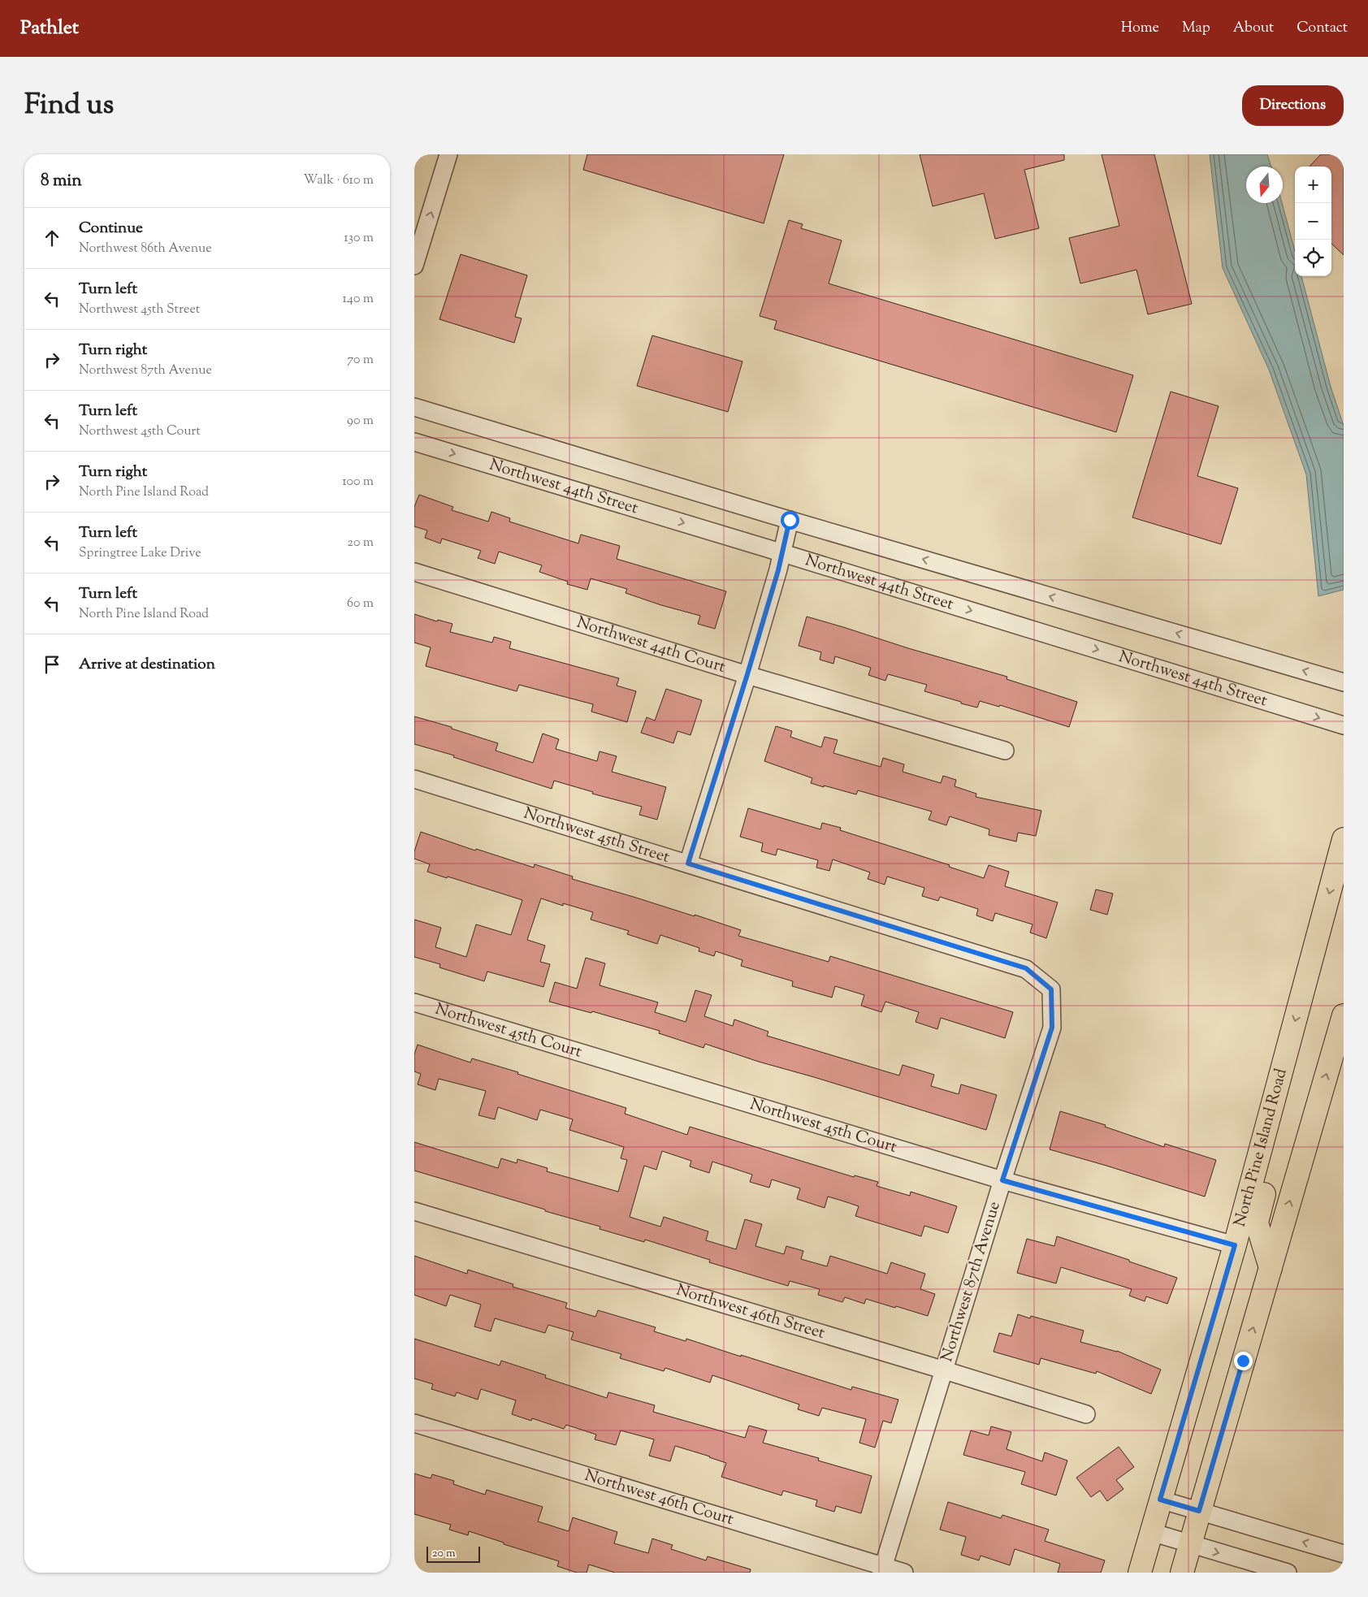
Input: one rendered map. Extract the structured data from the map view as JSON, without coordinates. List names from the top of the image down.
{
  "streets": {
    "main road": ["North Pine Island Road"],
    "street": [
      "Northwest 44th Street",
      "Northwest 44th Court",
      "Northwest 45th Street",
      "Northwest 45th Court",
      "Northwest 87th Avenue",
      "Northwest 46th Street",
      "Northwest 46th Court"
    ]
  },
  "crossings": [
    ["Northwest 45th Street", "Northwest 87th Avenue"],
    ["Northwest 45th Court", "North Pine Island Road"],
    ["Northwest 45th Court", "Northwest 87th Avenue"],
    ["Northwest 87th Avenue", "Northwest 46th Street"],
    ["Northwest 87th Avenue", "Northwest 46th Court"]
  ],
  "scale_bar": "20 m",
  "north": "bottom",
  "page": {
    "header": "Pathlet",
    "nav": [
      "Home",
      "Map",
      "About",
      "Contact"
    ],
    "title": "Find us",
    "buttons": "Directions",
    "heading": ["8 min", "Walk · 610 m"],
    "map_buttons": ["+", "−"],
    "list": [
      ["Continue", "Northwest 86th Avenue", "130 m"],
      ["Turn left", "Northwest 45th Street", "140 m"],
      ["Turn right", "Northwest 87th Avenue", "70 m"],
      ["Turn left", "Northwest 45th Court", "90 m"],
      ["Turn right", "North Pine Island Road", "100 m"],
      ["Turn left", "Springtree Lake Drive", "20 m"],
      ["Turn left", "North Pine Island Road", "60 m"],
      "Arrive at destination"
    ],
    "scale": "20 m"
  }
}
